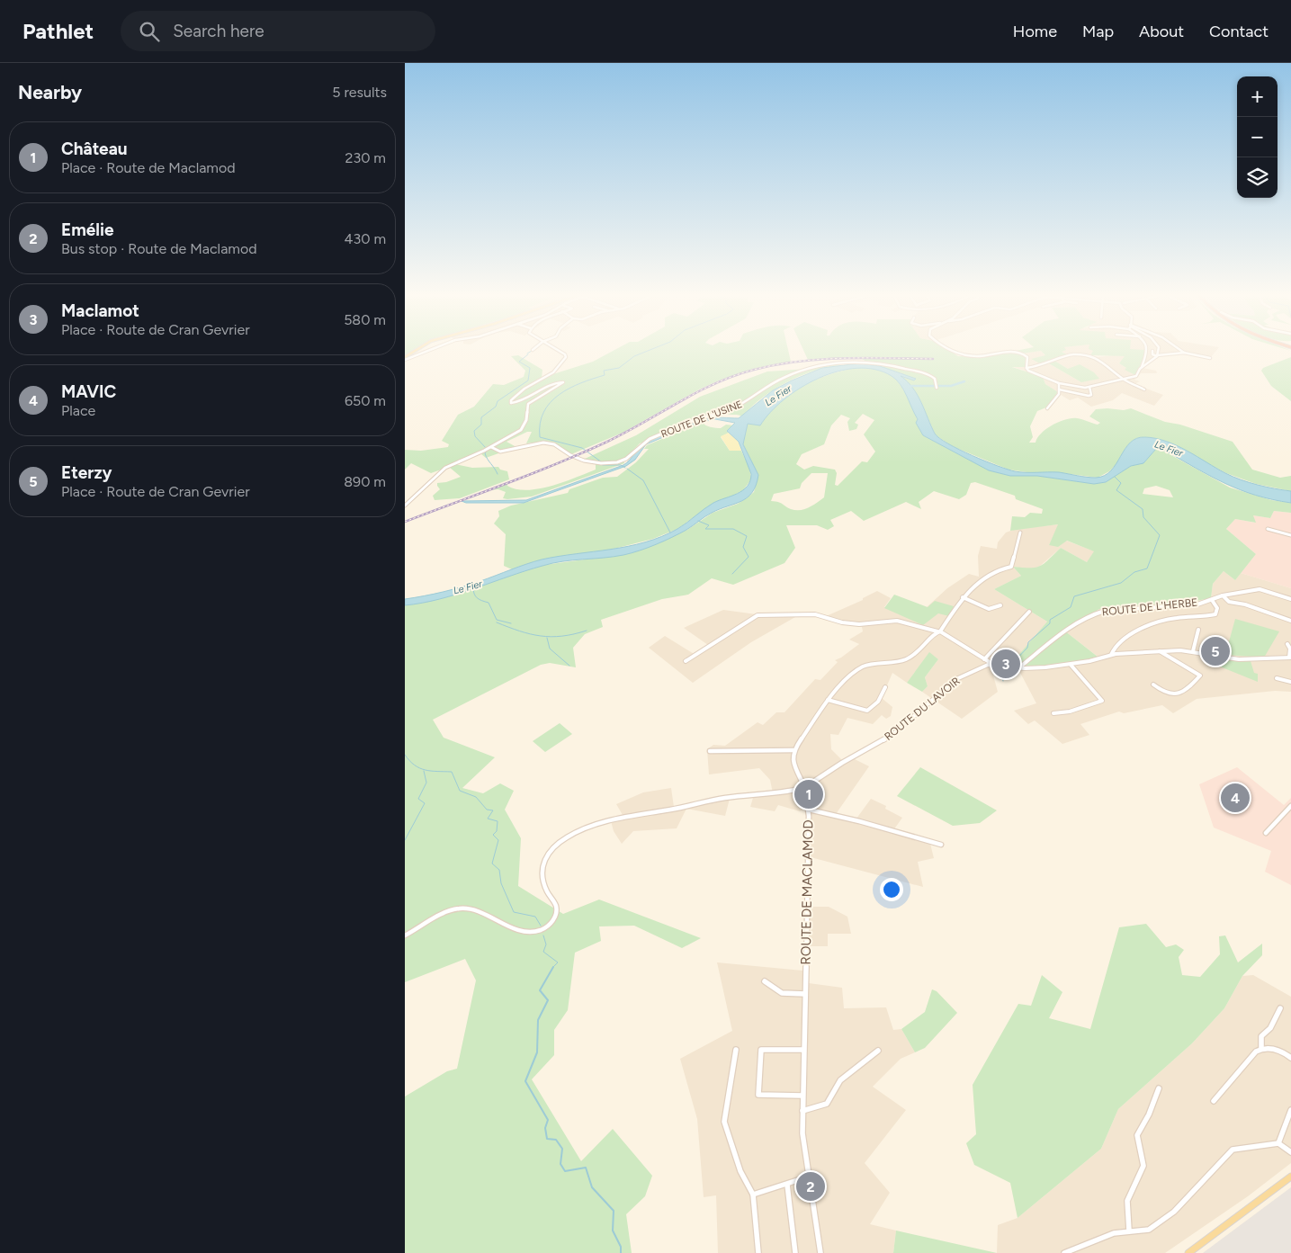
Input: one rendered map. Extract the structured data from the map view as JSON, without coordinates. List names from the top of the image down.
{
  "streets": {
    "street": [
      "ROUTE DE L'USINE",
      "ROUTE DE L'HERBE",
      "ROUTE DU LAVOIR",
      "ROUTE DE MACLAMOD"
    ]
  },
  "crossings": [
    ["ROUTE DU LAVOIR", "ROUTE DE MACLAMOD"]
  ],
  "water": ["Le Fier"],
  "page": {
    "header": "Pathlet",
    "search": "Search here",
    "nav": [
      "Home",
      "Map",
      "About",
      "Contact"
    ],
    "heading": ["Nearby", "5 results"],
    "map_buttons": ["+", "−"],
    "list": [
      {
        "mark": "1",
        "name": "Château",
        "note": "Place · Route de Maclamod",
        "value": "230 m"
      },
      {
        "mark": "2",
        "name": "Emélie",
        "note": "Bus stop · Route de Maclamod",
        "value": "430 m"
      },
      {
        "mark": "3",
        "name": "Maclamot",
        "note": "Place · Route de Cran Gevrier",
        "value": "580 m"
      },
      {
        "mark": "4",
        "name": "MAVIC",
        "note": "Place",
        "value": "650 m"
      },
      {
        "mark": "5",
        "name": "Eterzy",
        "note": "Place · Route de Cran Gevrier",
        "value": "890 m"
      }
    ],
    "pins": [
      "5",
      "3",
      "1",
      "4",
      "2"
    ]
  }
}
